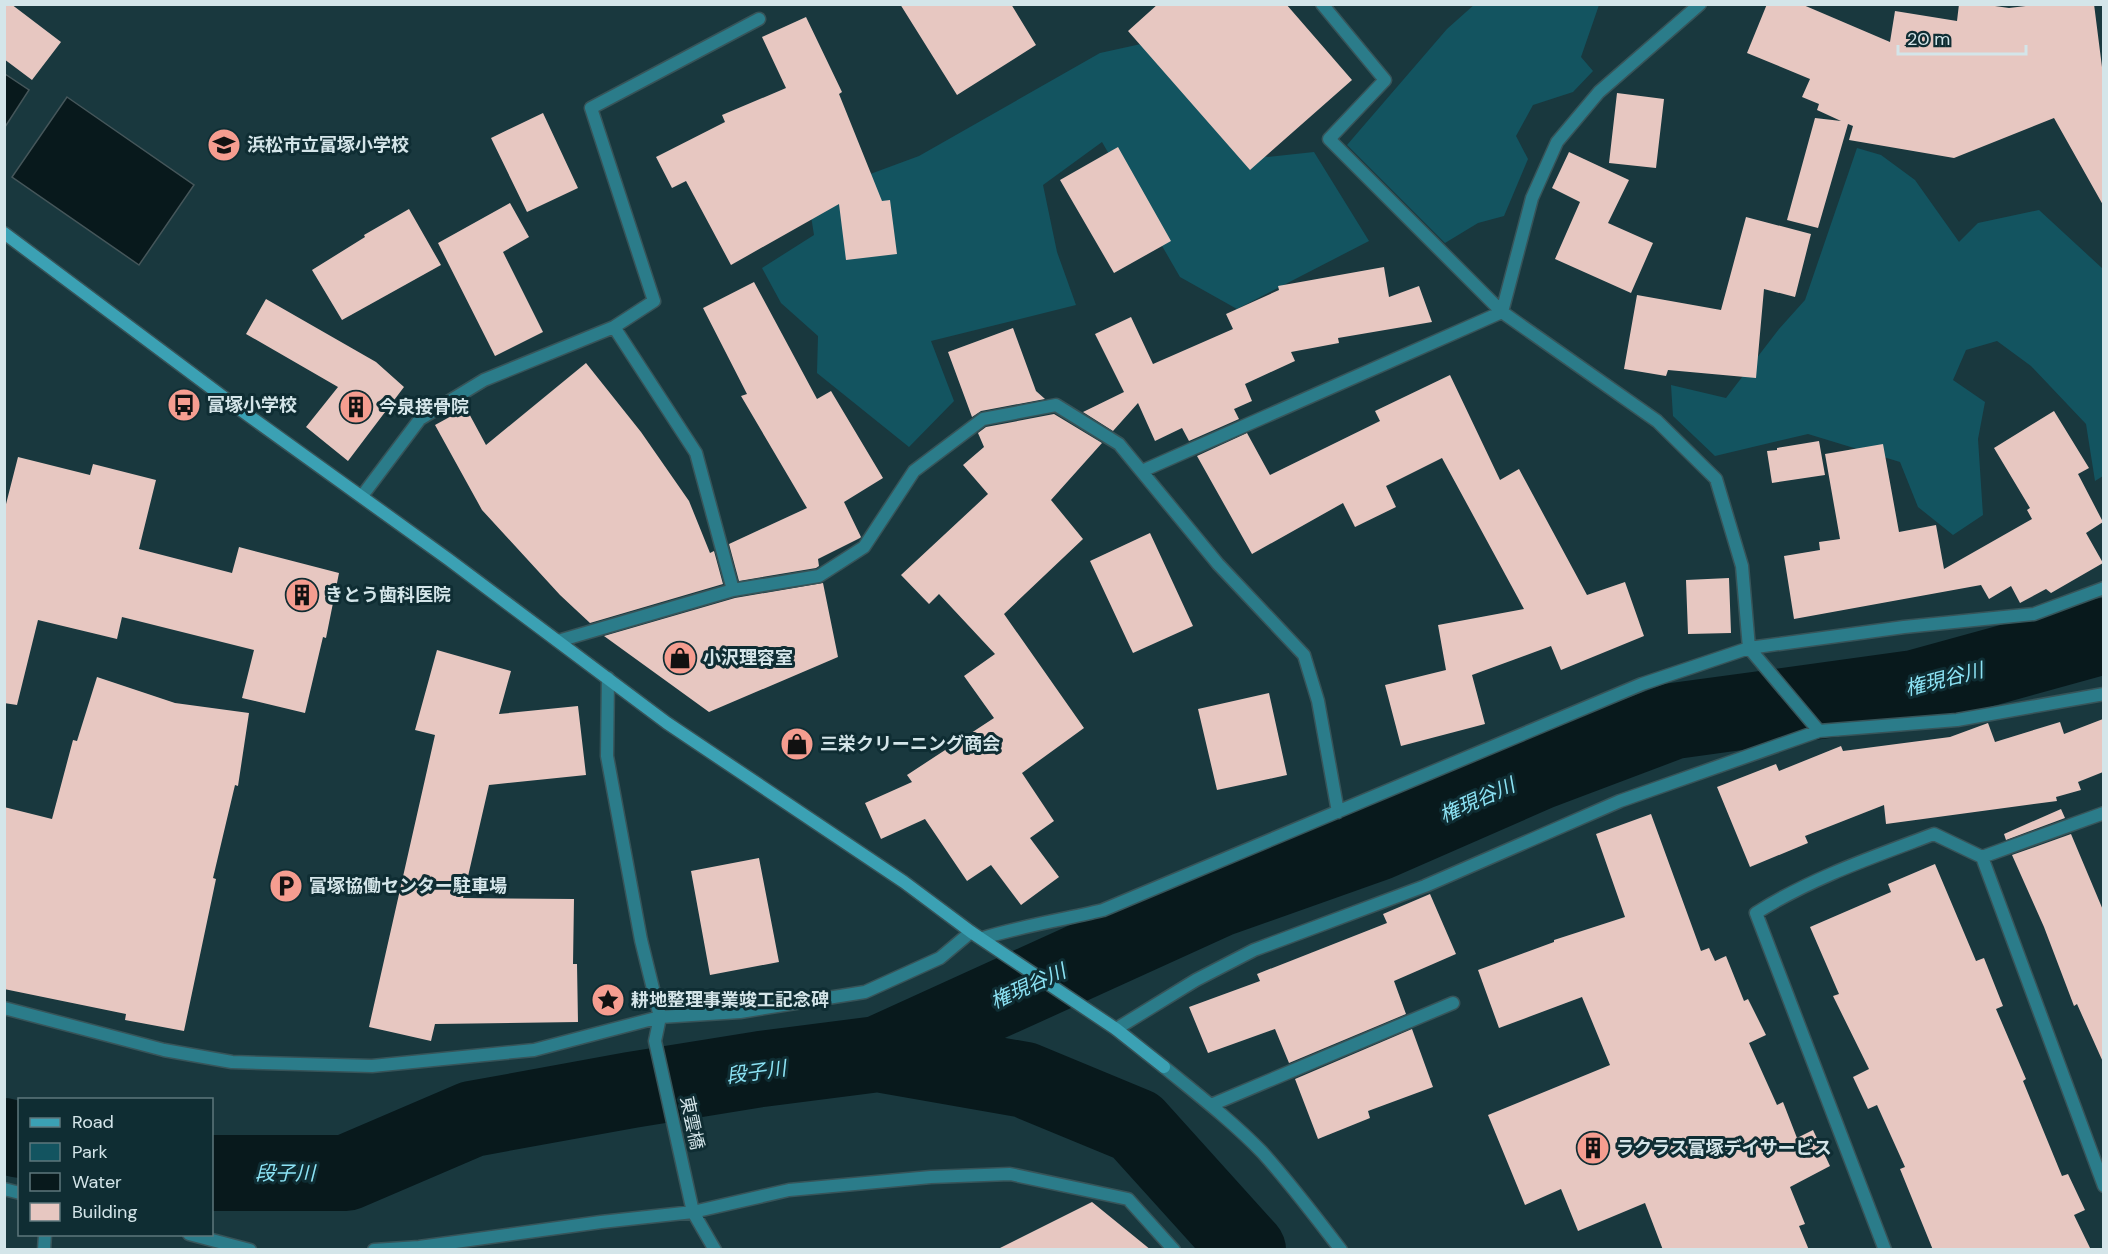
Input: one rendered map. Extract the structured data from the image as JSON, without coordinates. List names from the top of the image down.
{
  "streets": {
    "street": ["東雲橋"]
  },
  "water": ["権現谷川", "段子川"],
  "places": {
    "school or university": ["浜松市立富塚小学校"],
    "bus stop": ["富塚小学校"],
    "building": ["今泉接骨院", "きとう歯科医院", "ラクラス富塚デイサービス"],
    "shop": ["小沢理容室", "三栄クリーニング商会"],
    "parking": ["富塚協働センター駐車場"],
    "place": ["耕地整理事業竣工記念碑"]
  },
  "legend": [
    "Road",
    "Park",
    "Water",
    "Building"
  ],
  "scale_bar": "20 m"
}
